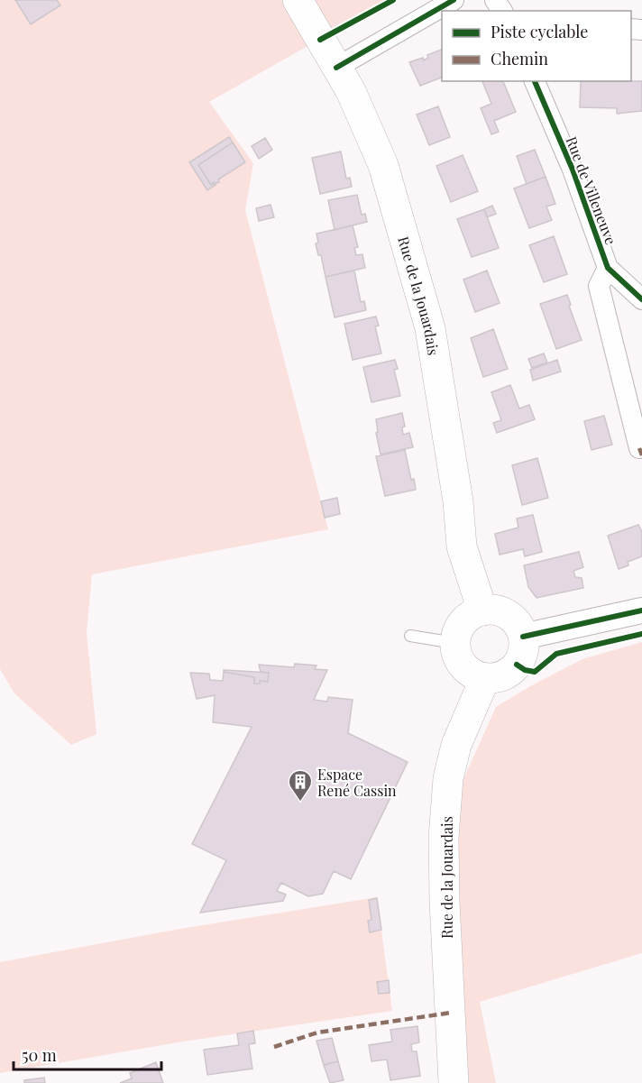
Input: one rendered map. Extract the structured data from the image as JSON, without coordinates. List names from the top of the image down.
{
  "streets": {
    "main road": ["Rue de la Jouardais"],
    "street": ["Rue de Villeneuve"]
  },
  "places": {
    "building": ["Espace René Cassin"]
  },
  "legend": ["Piste cyclable", "Chemin"],
  "scale_bar": "50 m"
}
